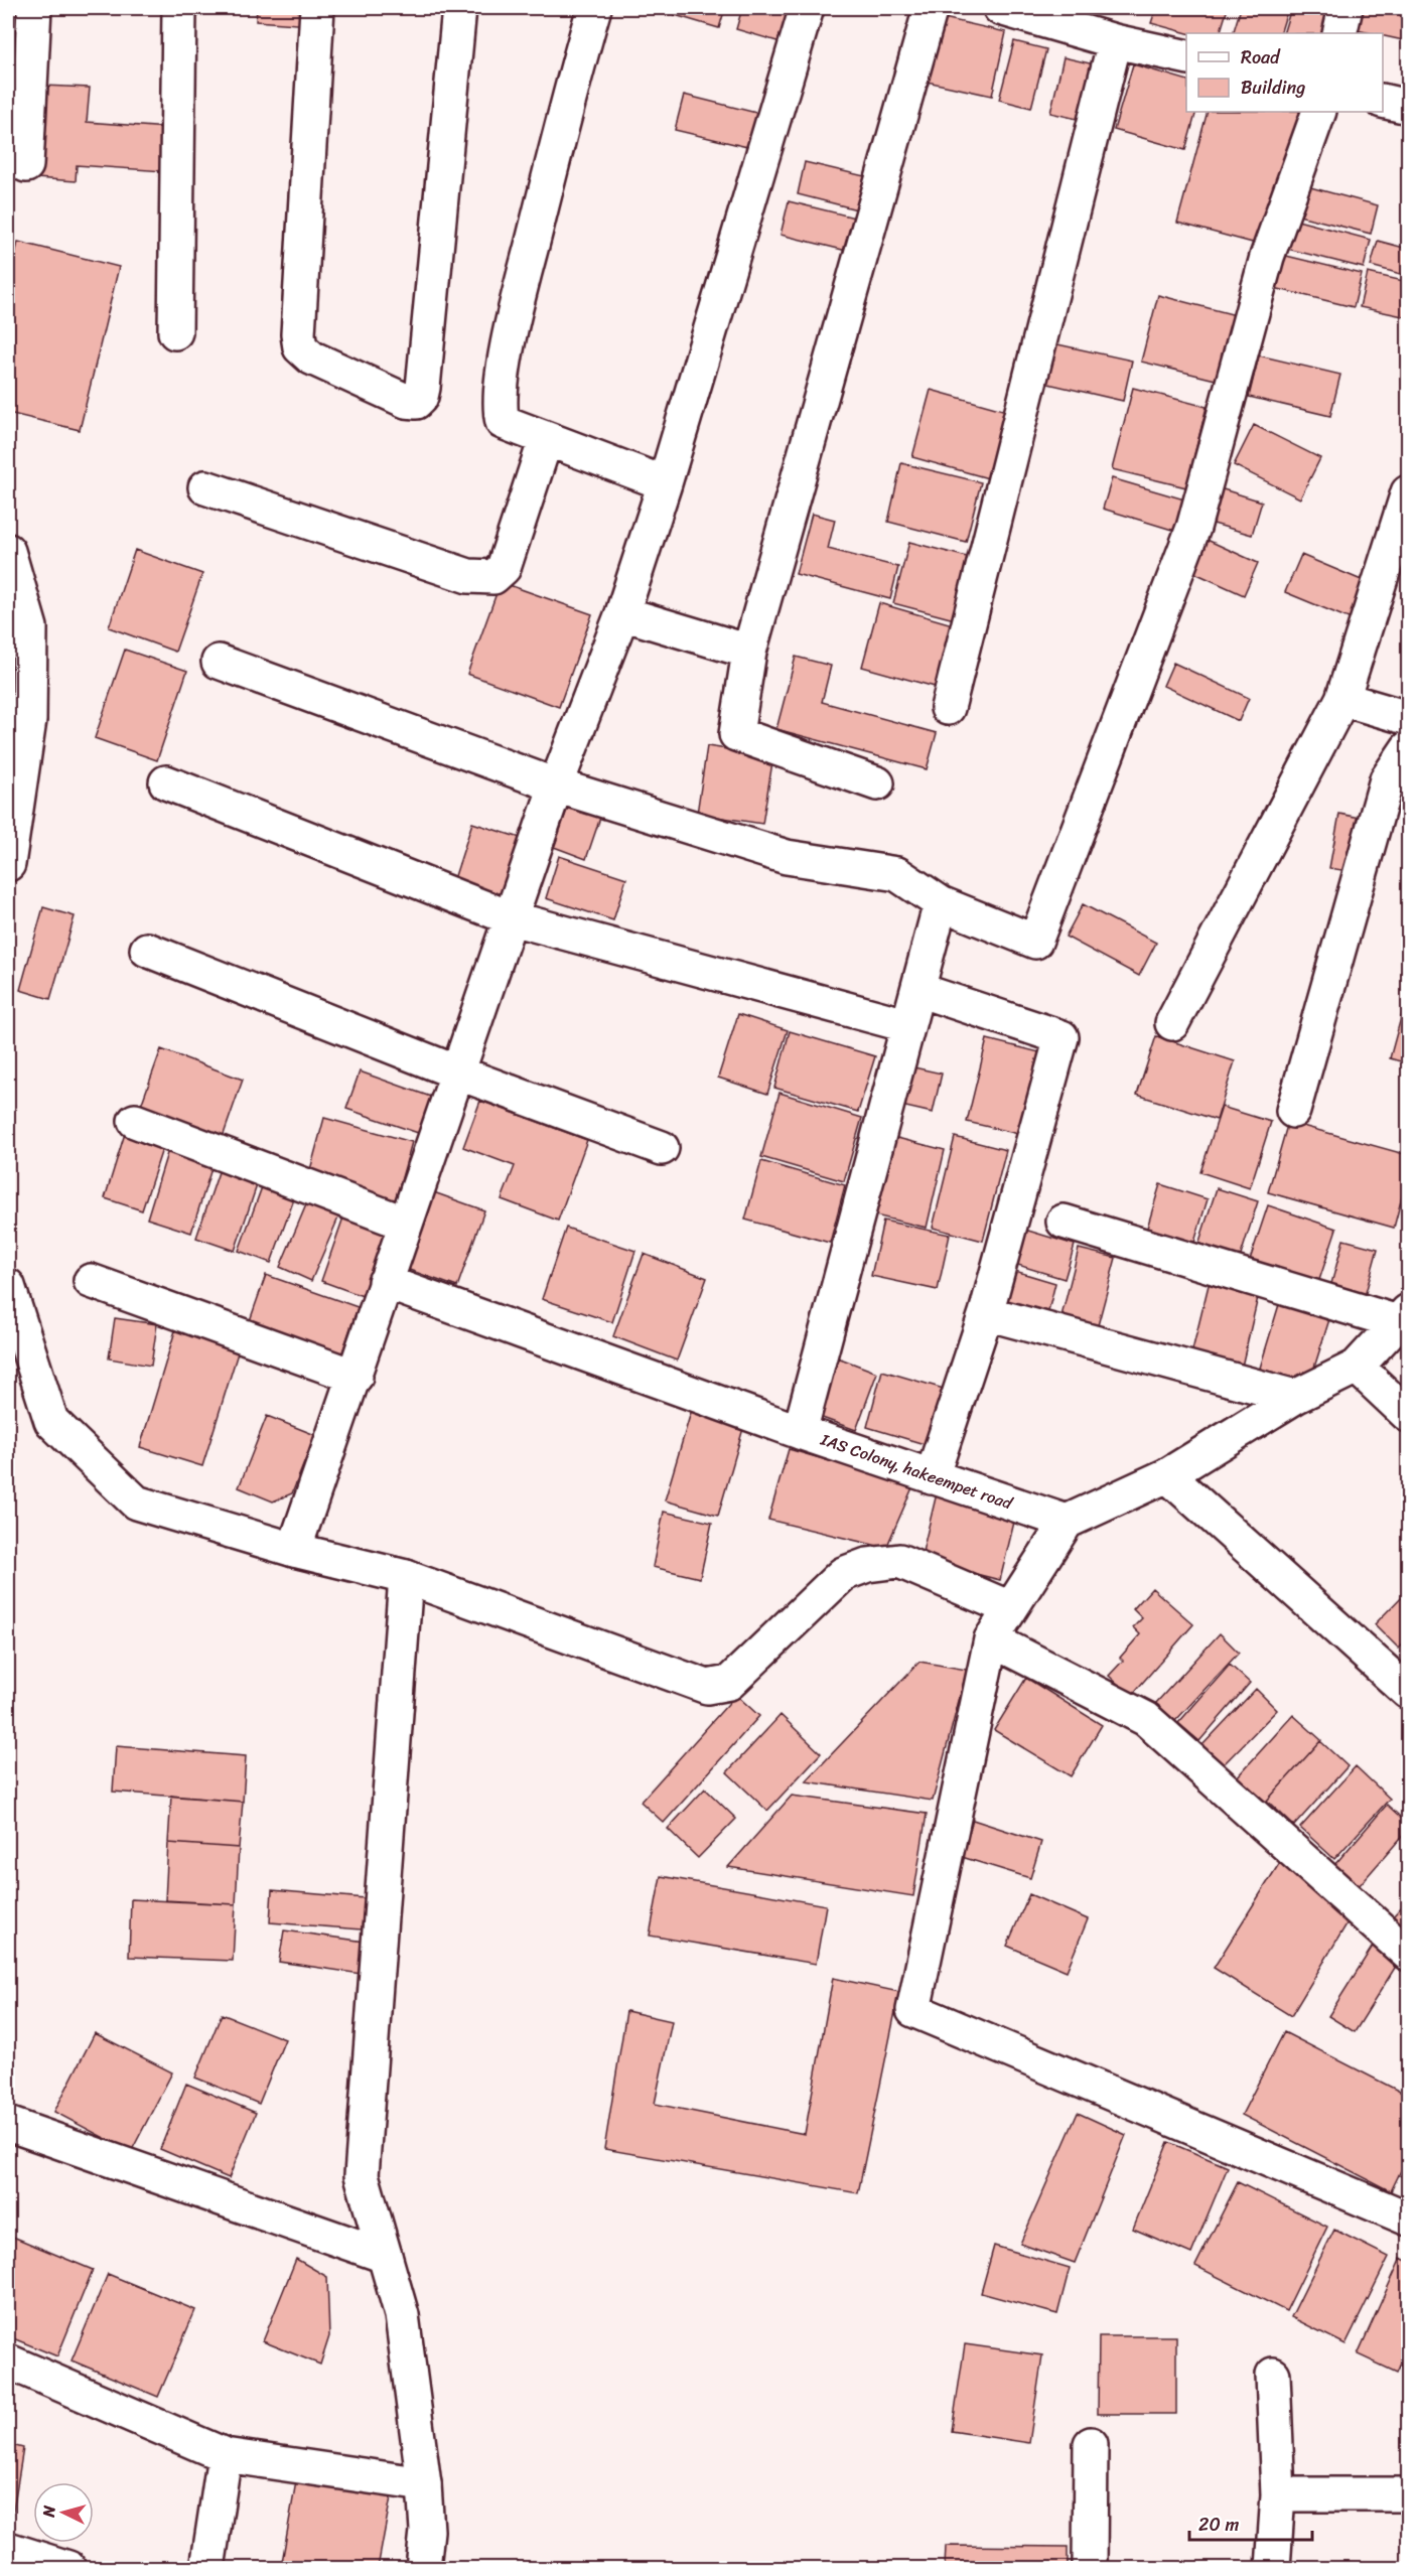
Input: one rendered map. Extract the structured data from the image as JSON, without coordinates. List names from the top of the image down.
{
  "streets": {
    "street": ["IAS Colony, hakeempet road"]
  },
  "legend": ["Road", "Building"],
  "scale_bar": "20 m",
  "north": "left"
}
